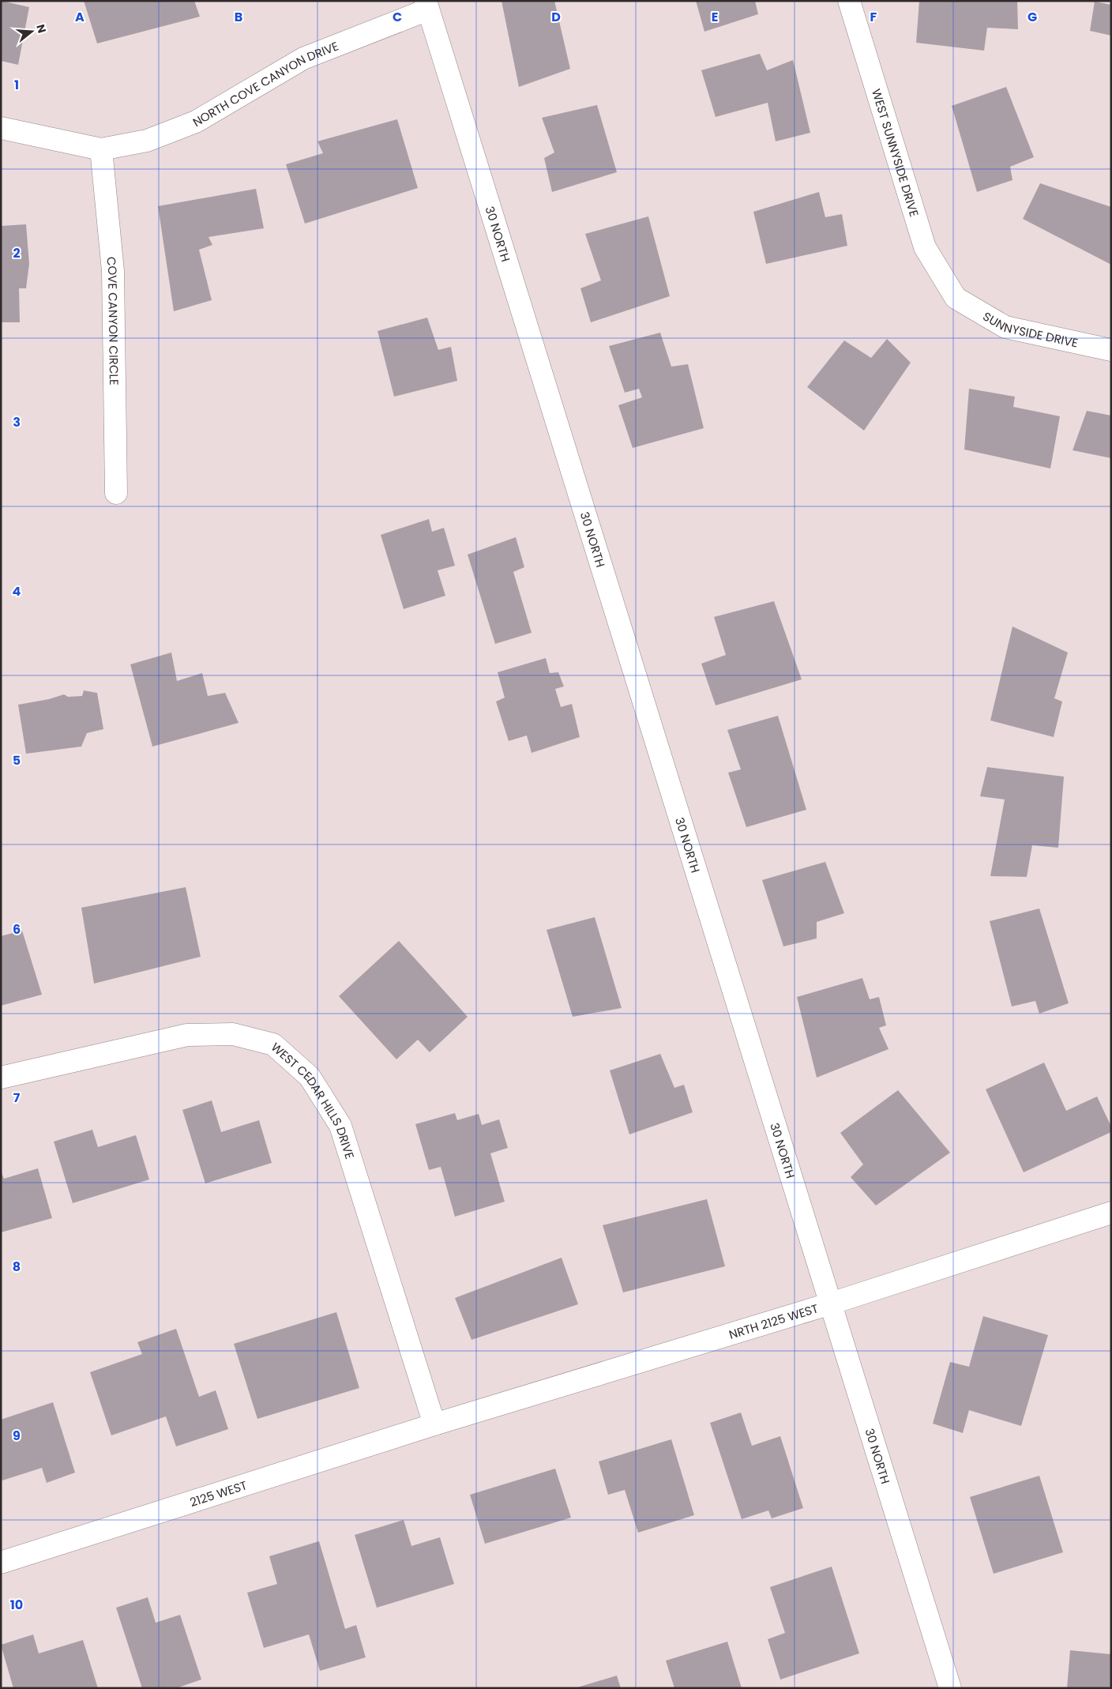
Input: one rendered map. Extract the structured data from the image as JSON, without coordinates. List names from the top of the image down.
{
  "streets": {
    "street": [
      "NORTH COVE CANYON DRIVE",
      "WEST SUNNYSIDE DRIVE",
      "30 NORTH",
      "COVE CANYON CIRCLE",
      "SUNNYSIDE DRIVE",
      "WEST CEDAR HILLS DRIVE",
      "NRTH 2125 WEST",
      "2125 WEST"
    ]
  },
  "crossings": [
    ["NORTH COVE CANYON DRIVE", "30 NORTH"],
    ["NORTH COVE CANYON DRIVE", "COVE CANYON CIRCLE"],
    ["WEST SUNNYSIDE DRIVE", "SUNNYSIDE DRIVE"],
    ["30 NORTH", "NRTH 2125 WEST"],
    ["WEST CEDAR HILLS DRIVE", "NRTH 2125 WEST"],
    ["WEST CEDAR HILLS DRIVE", "2125 WEST"],
    ["NRTH 2125 WEST", "2125 WEST"]
  ],
  "north": "right",
  "grid": {
    "columns": [
      "A",
      "B",
      "C",
      "D",
      "E",
      "F",
      "G"
    ],
    "rows": [
      "1",
      "2",
      "3",
      "4",
      "5",
      "6",
      "7",
      "8",
      "9",
      "10"
    ]
  }
}
